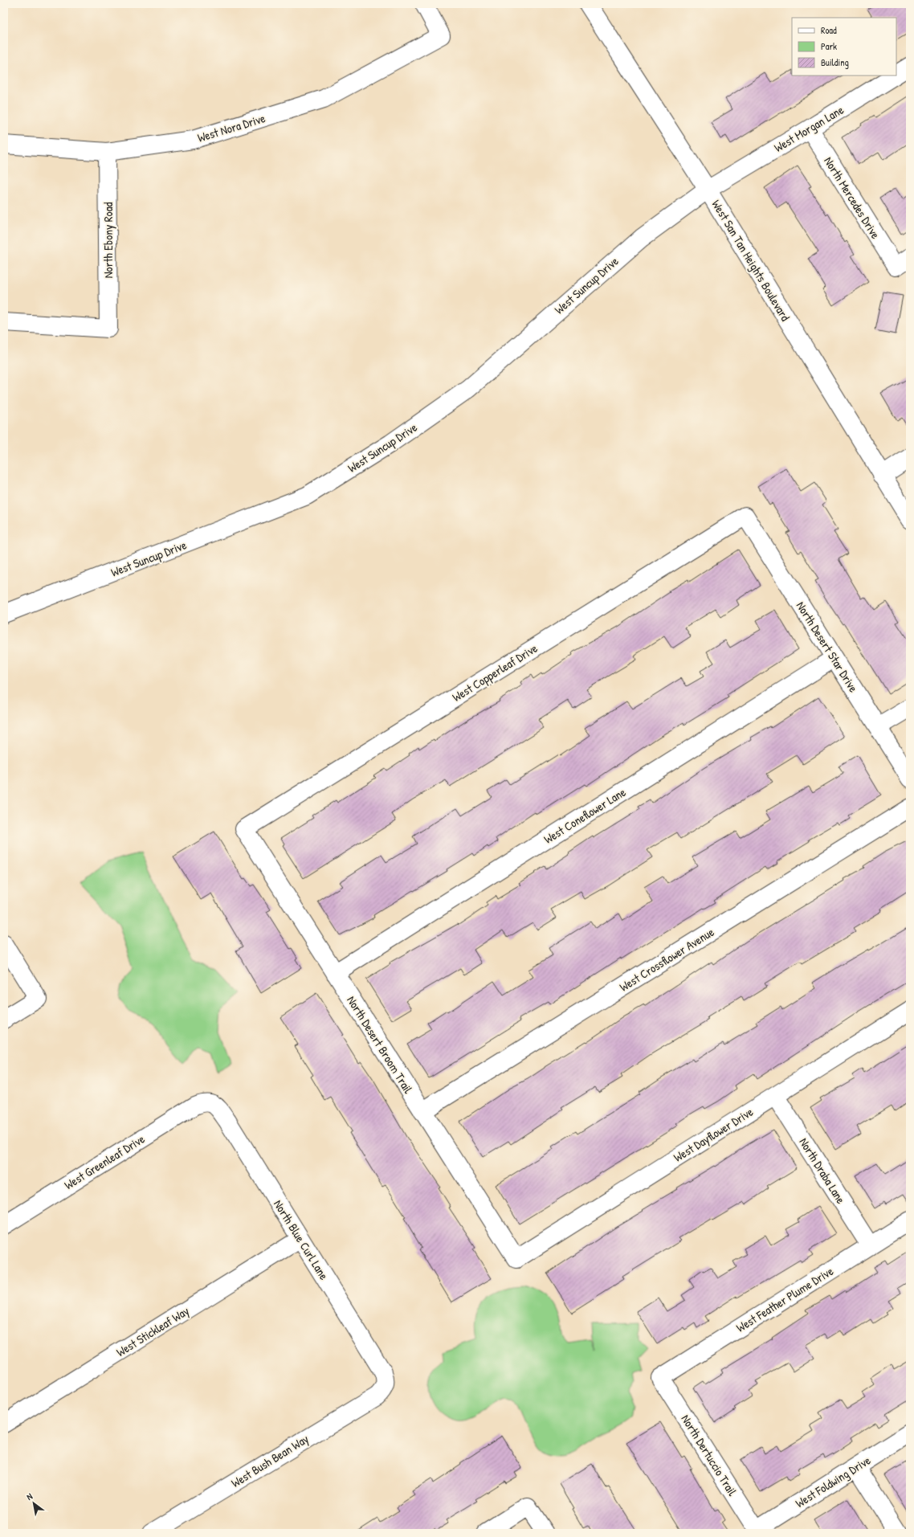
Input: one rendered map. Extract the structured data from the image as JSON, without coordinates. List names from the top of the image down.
{
  "streets": {
    "street": [
      "West Nora Drive",
      "West Morgan Lane",
      "North Mercedes Drive",
      "North Ebony Road",
      "West San Tan Heights Boulevard",
      "West Suncup Drive",
      "North Desert Star Drive",
      "West Copperleaf Drive",
      "West Coneflower Lane",
      "West Crossflower Avenue",
      "North Desert Broom Trail",
      "West Dayflower Drive",
      "West Greenleaf Drive",
      "North Draba Lane",
      "North Blue Curl Lane",
      "West Feather Plume Drive",
      "West Stickleaf Way",
      "North Dertuccio Trail",
      "West Bush Bean Way",
      "West Foldwing Drive"
    ]
  },
  "crossings": [
    ["West Nora Drive", "North Ebony Road"],
    ["West Morgan Lane", "North Mercedes Drive"],
    ["West Morgan Lane", "West San Tan Heights Boulevard"],
    ["West Morgan Lane", "West Suncup Drive"],
    ["West San Tan Heights Boulevard", "West Suncup Drive"],
    ["North Desert Star Drive", "West Copperleaf Drive"],
    ["North Desert Star Drive", "West Coneflower Lane"],
    ["West Copperleaf Drive", "North Desert Broom Trail"],
    ["West Coneflower Lane", "North Desert Broom Trail"],
    ["West Crossflower Avenue", "North Desert Broom Trail"],
    ["North Desert Broom Trail", "West Dayflower Drive"],
    ["West Dayflower Drive", "North Draba Lane"],
    ["West Greenleaf Drive", "North Blue Curl Lane"],
    ["North Draba Lane", "West Feather Plume Drive"],
    ["North Blue Curl Lane", "West Stickleaf Way"],
    ["North Blue Curl Lane", "West Bush Bean Way"],
    ["West Feather Plume Drive", "North Dertuccio Trail"],
    ["North Dertuccio Trail", "West Foldwing Drive"]
  ],
  "legend": ["Road", "Park", "Building"],
  "north": "top left"
}
